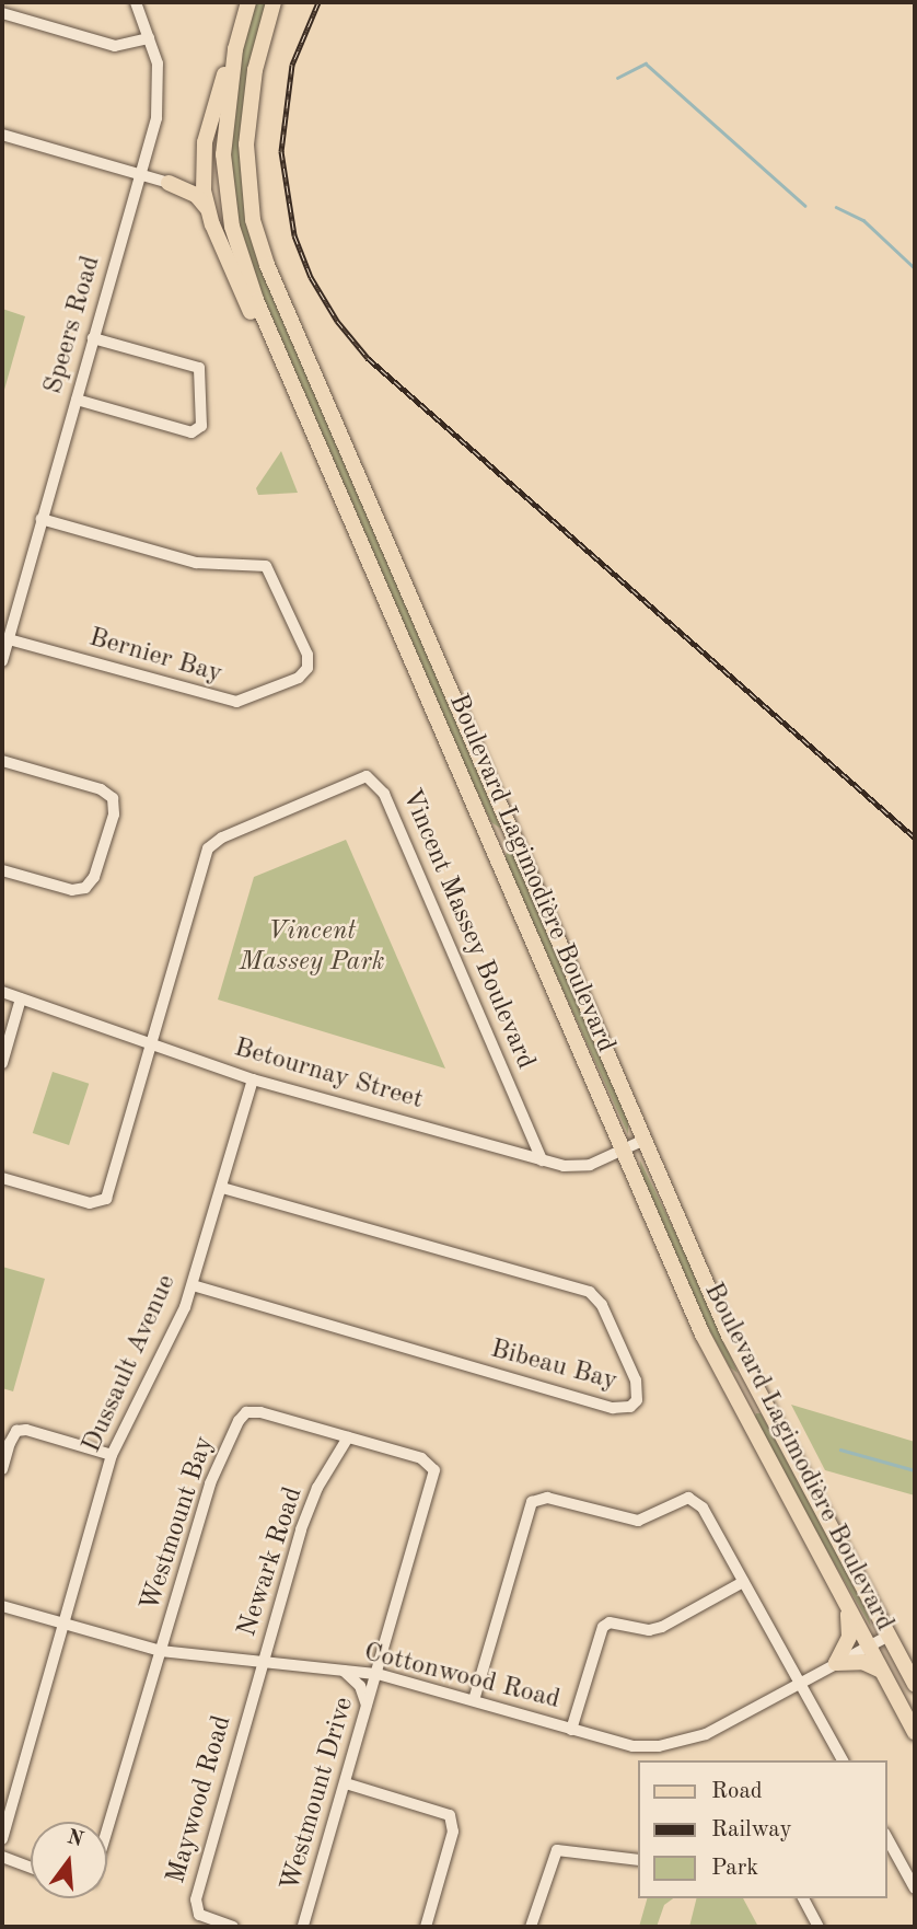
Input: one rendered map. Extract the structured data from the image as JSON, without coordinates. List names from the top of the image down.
{
  "streets": {
    "main road": ["Boulevard Lagimodière Boulevard"],
    "street": [
      "Speers Road",
      "Bernier Bay",
      "Vincent Massey Boulevard",
      "Betournay Street",
      "Dussault Avenue",
      "Bibeau Bay",
      "Westmount Bay",
      "Newark Road",
      "Cottonwood Road",
      "Westmount Drive",
      "Maywood Road"
    ]
  },
  "crossings": [
    ["Speers Road", "Bernier Bay"],
    ["Boulevard Lagimodière Boulevard", "Betournay Street"],
    ["Boulevard Lagimodière Boulevard", "Cottonwood Road"],
    ["Vincent Massey Boulevard", "Betournay Street"],
    ["Betournay Street", "Dussault Avenue"],
    ["Dussault Avenue", "Bibeau Bay"],
    ["Dussault Avenue", "Cottonwood Road"],
    ["Westmount Bay", "Newark Road"],
    ["Westmount Bay", "Cottonwood Road"],
    ["Westmount Bay", "Westmount Drive"],
    ["Newark Road", "Cottonwood Road"],
    ["Newark Road", "Maywood Road"],
    ["Cottonwood Road", "Westmount Drive"],
    ["Cottonwood Road", "Maywood Road"]
  ],
  "parks": ["Vincent Massey Park"],
  "legend": ["Road", "Railway", "Park"],
  "north": "top"
}
